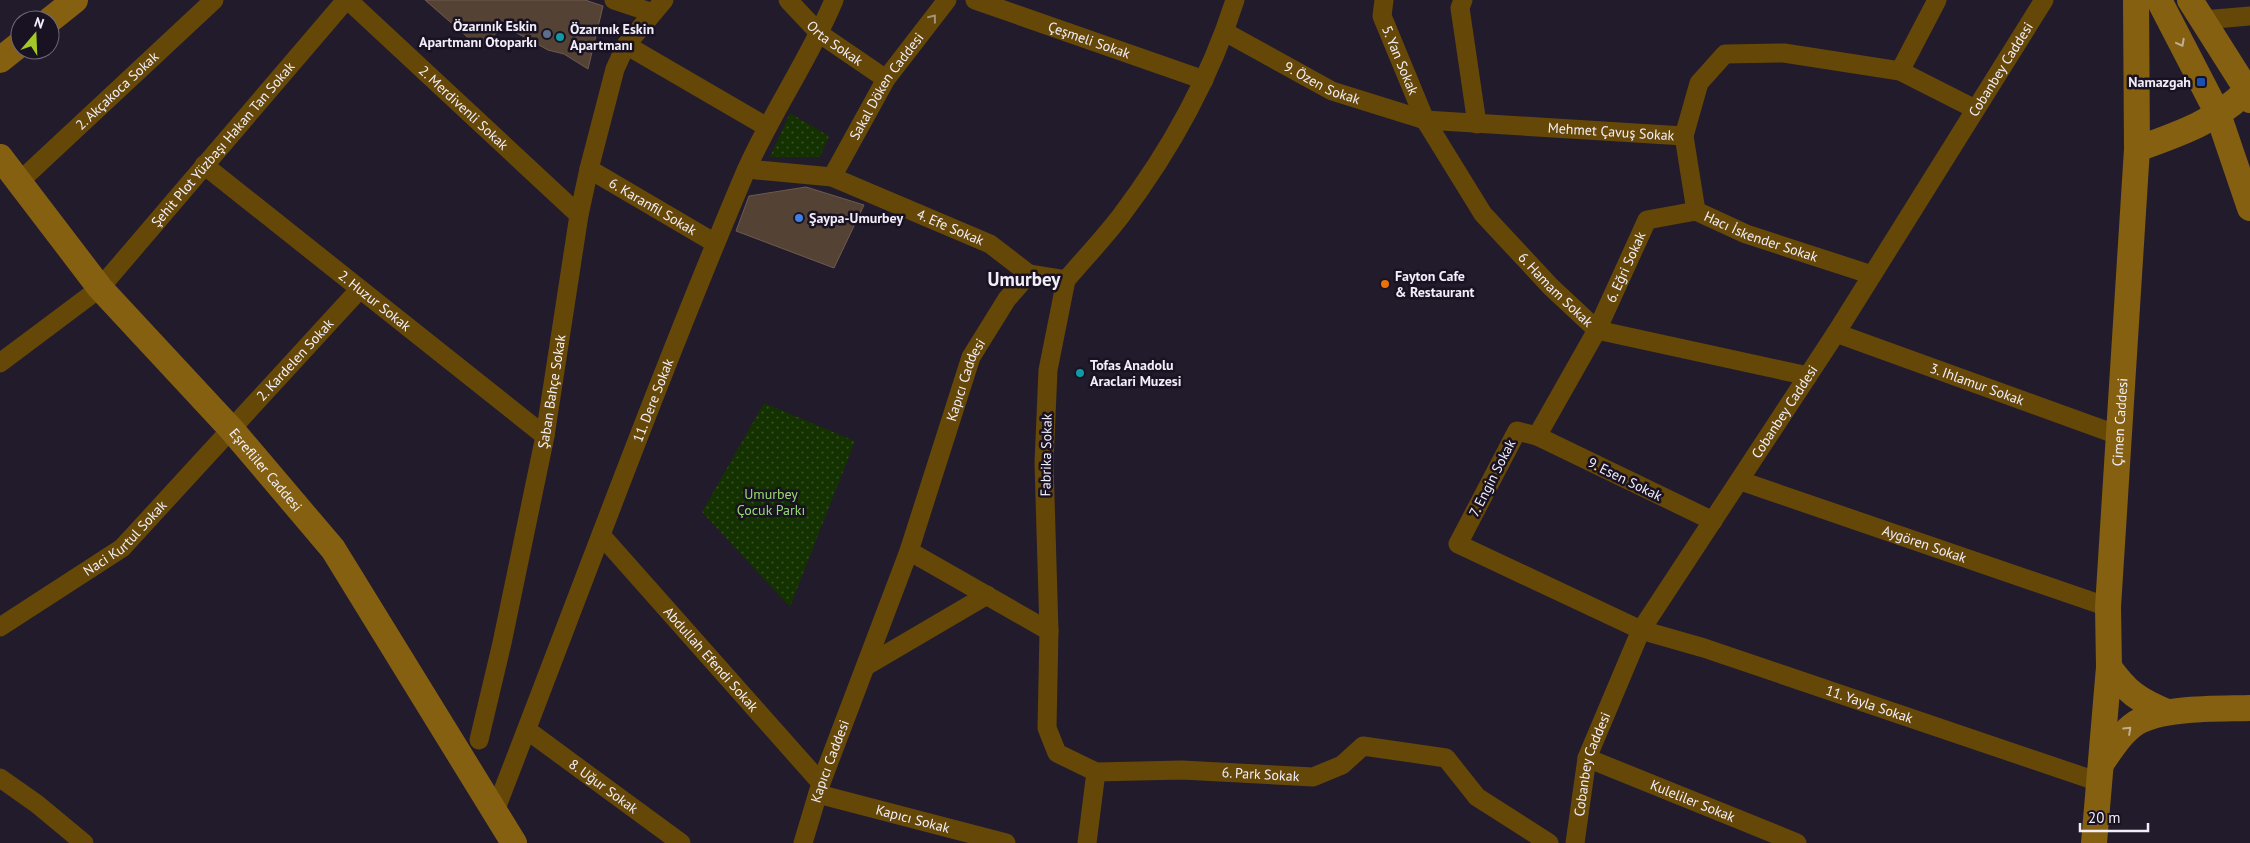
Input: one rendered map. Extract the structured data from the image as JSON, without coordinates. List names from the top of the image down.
{
  "streets": {
    "main road": ["Çimen Caddesi", "Eşrefliler Caddesi"],
    "street": [
      "Çeşmeli Sokak",
      "Orta Sokak",
      "5. Yan Sokak",
      "Cobanbey Caddesi",
      "9. Özen Sokak",
      "Sakal Döken Caddesi",
      "2. Akçakoca Sokak",
      "2. Merdivenli Sokak",
      "Mehmet Çavuş Sokak",
      "Şehit Plot Yüzbaşı Hakan Tan Sokak",
      "6. Karanfil Sokak",
      "4. Efe Sokak",
      "Hacı İskender Sokak",
      "6. Eğri Sokak",
      "6. Hamam Sokak",
      "2. Huzur Sokak",
      "2. Kardelen Sokak",
      "Kapıcı Caddesi",
      "3. Ihlamur Sokak",
      "Şaban Bahçe Sokak",
      "11. Dere Sokak",
      "Fabrika Sokak",
      "7. Engin Sokak",
      "9. Esen Sokak",
      "Naci Kurtul Sokak",
      "Aygören Sokak",
      "Abdullah Efendi Sokak",
      "11. Yayla Sokak",
      "6. Park Sokak",
      "8. Uğur Sokak",
      "Kuleliler Sokak",
      "Kapıcı Sokak"
    ]
  },
  "crossings": [
    ["Orta Sokak", "Sakal Döken Caddesi"],
    ["Orta Sokak", "11. Dere Sokak"],
    ["5. Yan Sokak", "9. Özen Sokak"],
    ["5. Yan Sokak", "Mehmet Çavuş Sokak"],
    ["5. Yan Sokak", "6. Hamam Sokak"],
    ["Cobanbey Caddesi", "Mehmet Çavuş Sokak"],
    ["Cobanbey Caddesi", "Hacı İskender Sokak"],
    ["Cobanbey Caddesi", "6. Hamam Sokak"],
    ["Cobanbey Caddesi", "3. Ihlamur Sokak"],
    ["Cobanbey Caddesi", "9. Esen Sokak"],
    ["Cobanbey Caddesi", "Aygören Sokak"],
    ["Cobanbey Caddesi", "11. Yayla Sokak"],
    ["Cobanbey Caddesi", "Kuleliler Sokak"],
    ["9. Özen Sokak", "Mehmet Çavuş Sokak"],
    ["9. Özen Sokak", "6. Hamam Sokak"],
    ["Sakal Döken Caddesi", "4. Efe Sokak"],
    ["2. Akçakoca Sokak", "Eşrefliler Caddesi"],
    ["2. Merdivenli Sokak", "Şehit Plot Yüzbaşı Hakan Tan Sokak"],
    ["2. Merdivenli Sokak", "Şaban Bahçe Sokak"],
    ["Mehmet Çavuş Sokak", "Hacı İskender Sokak"],
    ["Mehmet Çavuş Sokak", "6. Hamam Sokak"],
    ["Şehit Plot Yüzbaşı Hakan Tan Sokak", "2. Huzur Sokak"],
    ["Şehit Plot Yüzbaşı Hakan Tan Sokak", "Eşrefliler Caddesi"],
    ["6. Karanfil Sokak", "Şaban Bahçe Sokak"],
    ["6. Karanfil Sokak", "11. Dere Sokak"],
    ["4. Efe Sokak", "Kapıcı Caddesi"],
    ["4. Efe Sokak", "11. Dere Sokak"],
    ["Hacı İskender Sokak", "6. Eğri Sokak"],
    ["6. Eğri Sokak", "6. Hamam Sokak"],
    ["6. Eğri Sokak", "7. Engin Sokak"],
    ["6. Eğri Sokak", "9. Esen Sokak"],
    ["2. Huzur Sokak", "2. Kardelen Sokak"],
    ["2. Huzur Sokak", "Şaban Bahçe Sokak"],
    ["2. Kardelen Sokak", "Eşrefliler Caddesi"],
    ["2. Kardelen Sokak", "Naci Kurtul Sokak"],
    ["Kapıcı Caddesi", "Abdullah Efendi Sokak"],
    ["Kapıcı Caddesi", "Kapıcı Sokak"],
    ["3. Ihlamur Sokak", "Çimen Caddesi"],
    ["11. Dere Sokak", "Eşrefliler Caddesi"],
    ["11. Dere Sokak", "Abdullah Efendi Sokak"],
    ["11. Dere Sokak", "8. Uğur Sokak"],
    ["Çimen Caddesi", "Aygören Sokak"],
    ["Çimen Caddesi", "11. Yayla Sokak"],
    ["Fabrika Sokak", "6. Park Sokak"],
    ["Eşrefliler Caddesi", "Naci Kurtul Sokak"],
    ["7. Engin Sokak", "9. Esen Sokak"],
    ["7. Engin Sokak", "11. Yayla Sokak"],
    ["Abdullah Efendi Sokak", "Kapıcı Sokak"]
  ],
  "one_way": ["Sakal Döken Caddesi"],
  "districts": ["Umurbey"],
  "parks": ["Umurbey Çocuk Parkı"],
  "places": {
    "other": [
      "Özarınık Eskin Apartmanı Otoparkı",
      "Özarınık Eskin Apartmanı",
      "Şaypa-Umurbey",
      "Fayton Cafe & Restaurant",
      "Tofas Anadolu Araclari Muzesi"
    ],
    "transit": ["Namazgah"]
  },
  "scale_bar": "20 m",
  "north": "top"
}
